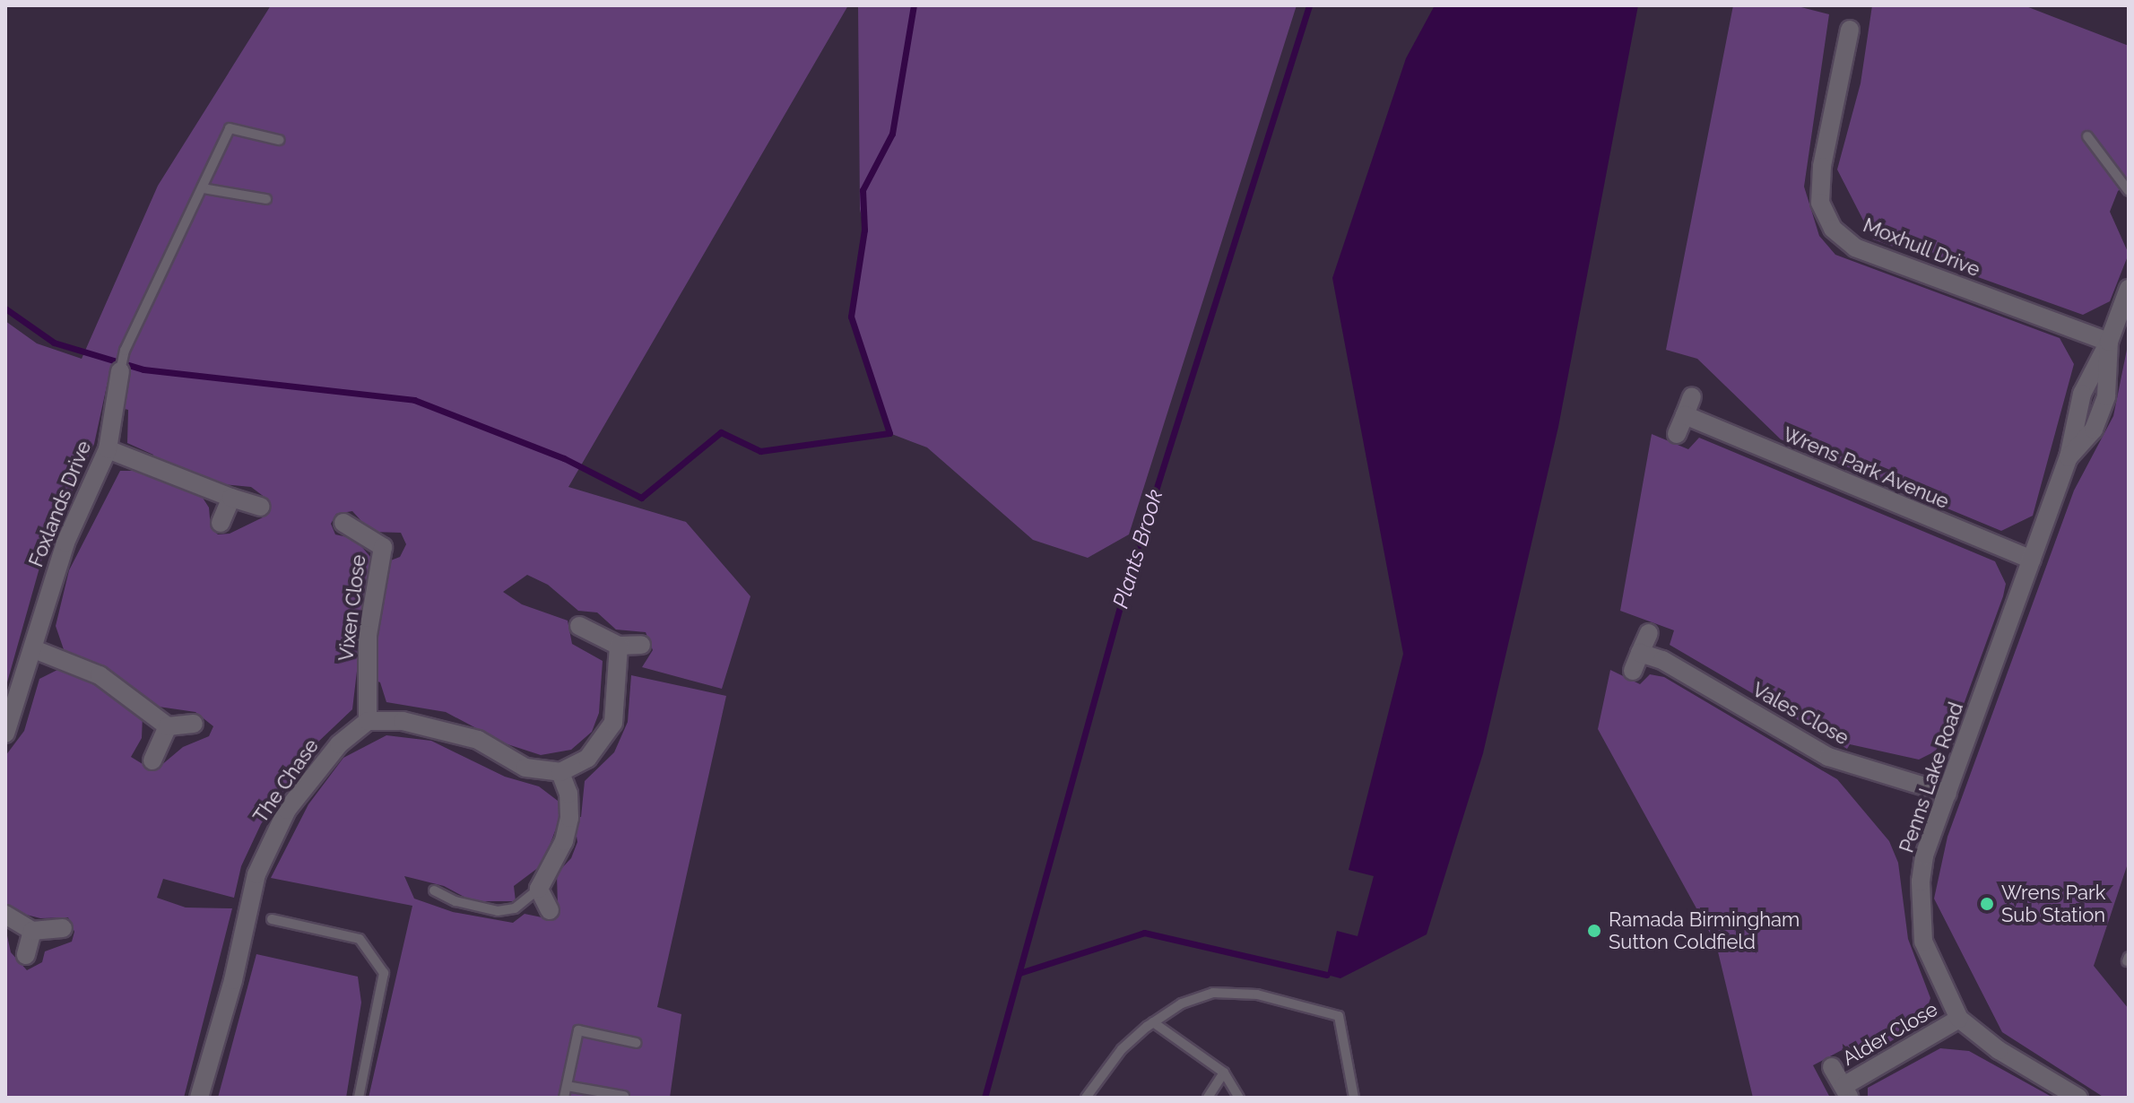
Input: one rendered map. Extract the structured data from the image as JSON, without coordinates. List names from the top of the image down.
{
  "streets": {
    "street": [
      "Moxhull Drive",
      "Wrens Park Avenue",
      "Foxlands Drive",
      "Vixen Close",
      "Vales Close",
      "Penns Lake Road",
      "The Chase",
      "Alder Close"
    ]
  },
  "crossings": [
    ["Moxhull Drive", "Penns Lake Road"],
    ["Wrens Park Avenue", "Penns Lake Road"],
    ["Vixen Close", "The Chase"],
    ["Vales Close", "Penns Lake Road"],
    ["Penns Lake Road", "Alder Close"]
  ],
  "water": ["Plants Brook"],
  "places": ["Wrens Park Sub Station", "Ramada Birmingham Sutton Coldfield"]
}
